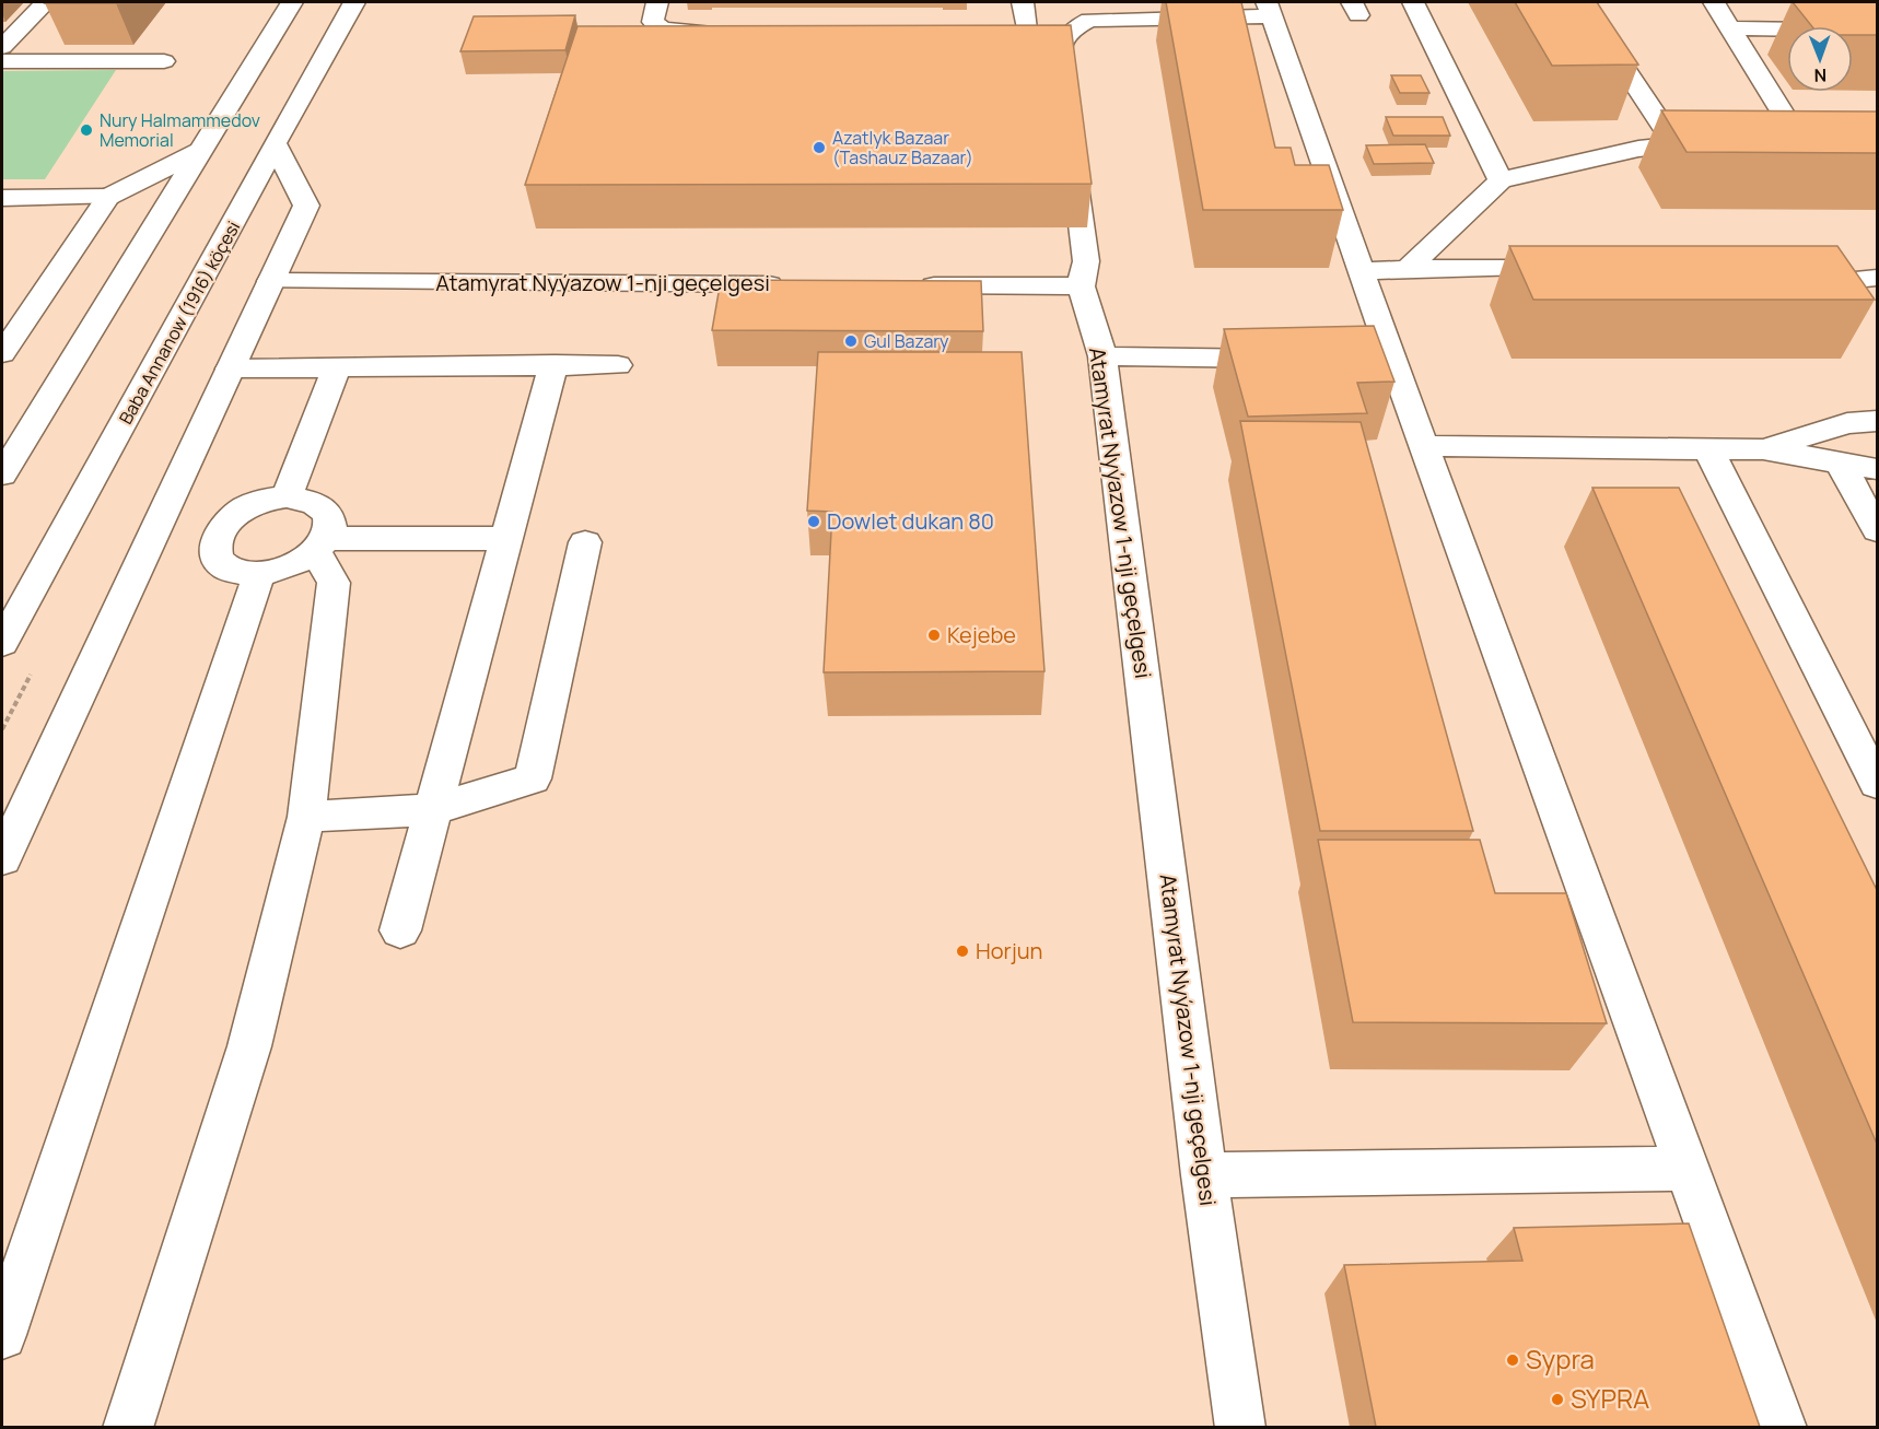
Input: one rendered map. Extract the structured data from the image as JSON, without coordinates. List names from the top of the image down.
{
  "streets": {
    "main road": ["Atamyrat Nyýazow 1-nji geçelgesi", "Baba Annanow (1916) köçesi"]
  },
  "places": [
    "Nury Halmammedov Memorial",
    "Azatlyk Bazaar (Tashauz Bazaar)",
    "Gul Bazary",
    "Dowlet dukan 80",
    "Kejebe",
    "Horjun",
    "Sypra",
    "SYPRA"
  ],
  "north": "bottom"
}
